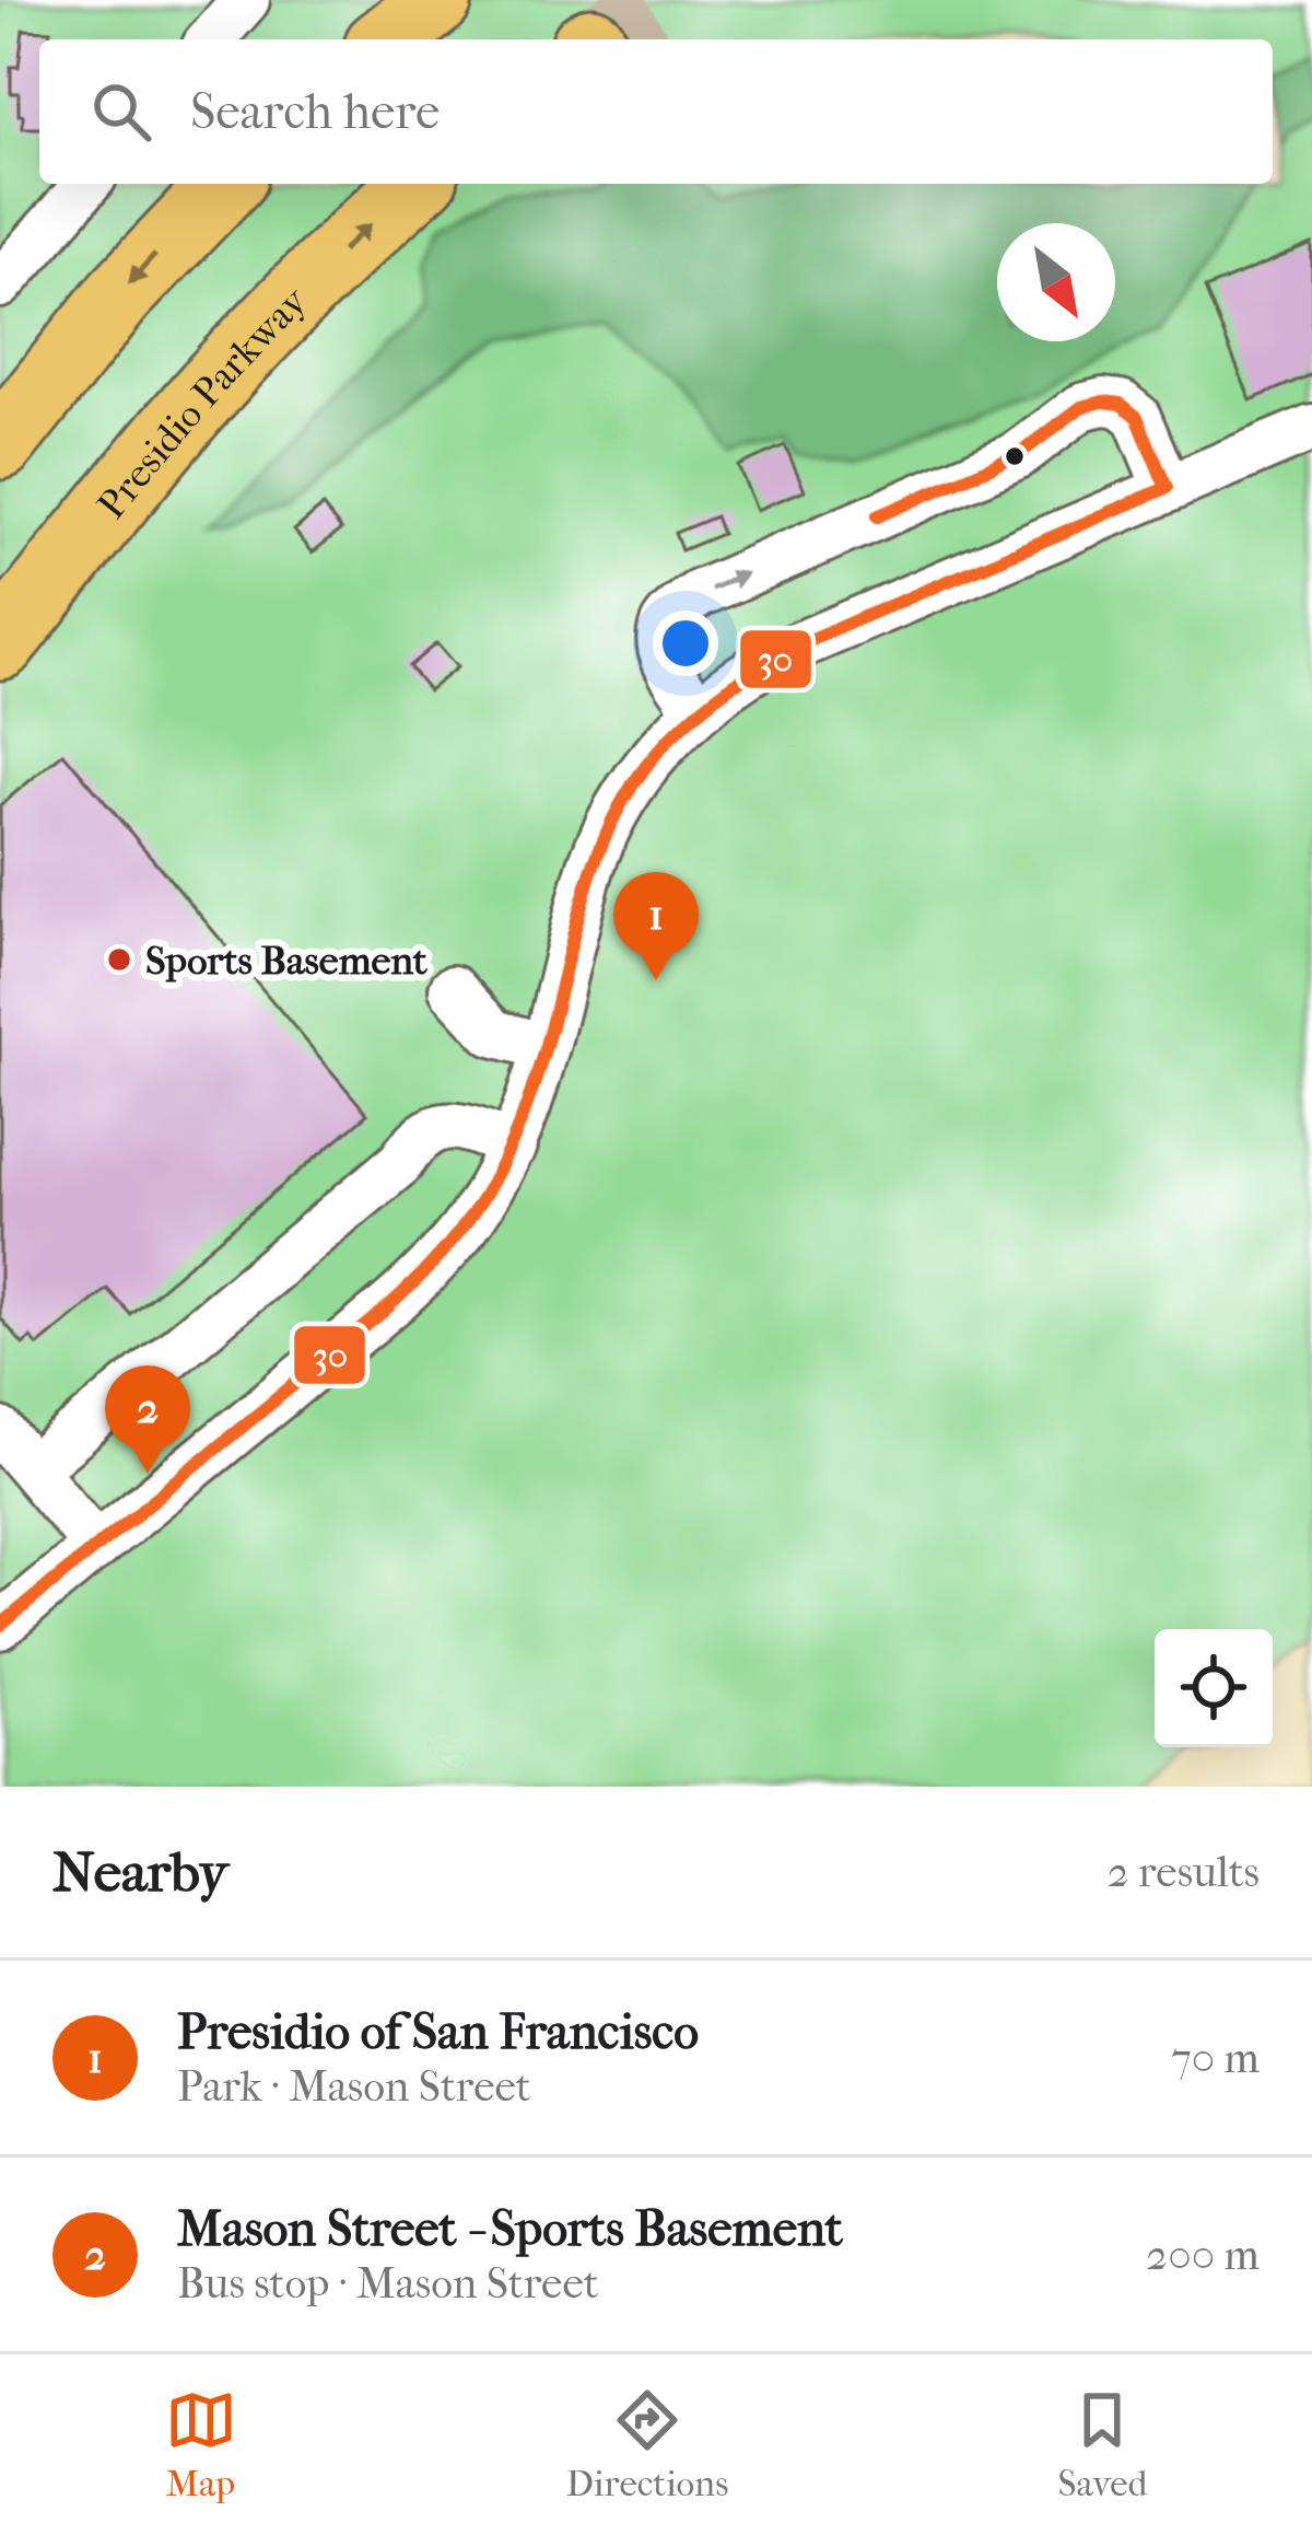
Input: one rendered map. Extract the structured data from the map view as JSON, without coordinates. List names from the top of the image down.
{
  "streets": {
    "highway": ["Presidio Parkway"]
  },
  "places": ["Sports Basement"],
  "lines": ["transit line 30"],
  "north": "bottom right",
  "page": {
    "search": "Search here",
    "pins": ["1", "2"],
    "heading": ["Nearby", "2 results"],
    "list": [
      {
        "mark": "1",
        "name": "Presidio of San Francisco",
        "note": "Park · Mason Street",
        "value": "70 m"
      },
      {
        "mark": "2",
        "name": "Mason Street - Sports Basement",
        "note": "Bus stop · Mason Street",
        "value": "200 m"
      }
    ],
    "nav": ["Map", "Directions", "Saved"]
  }
}
